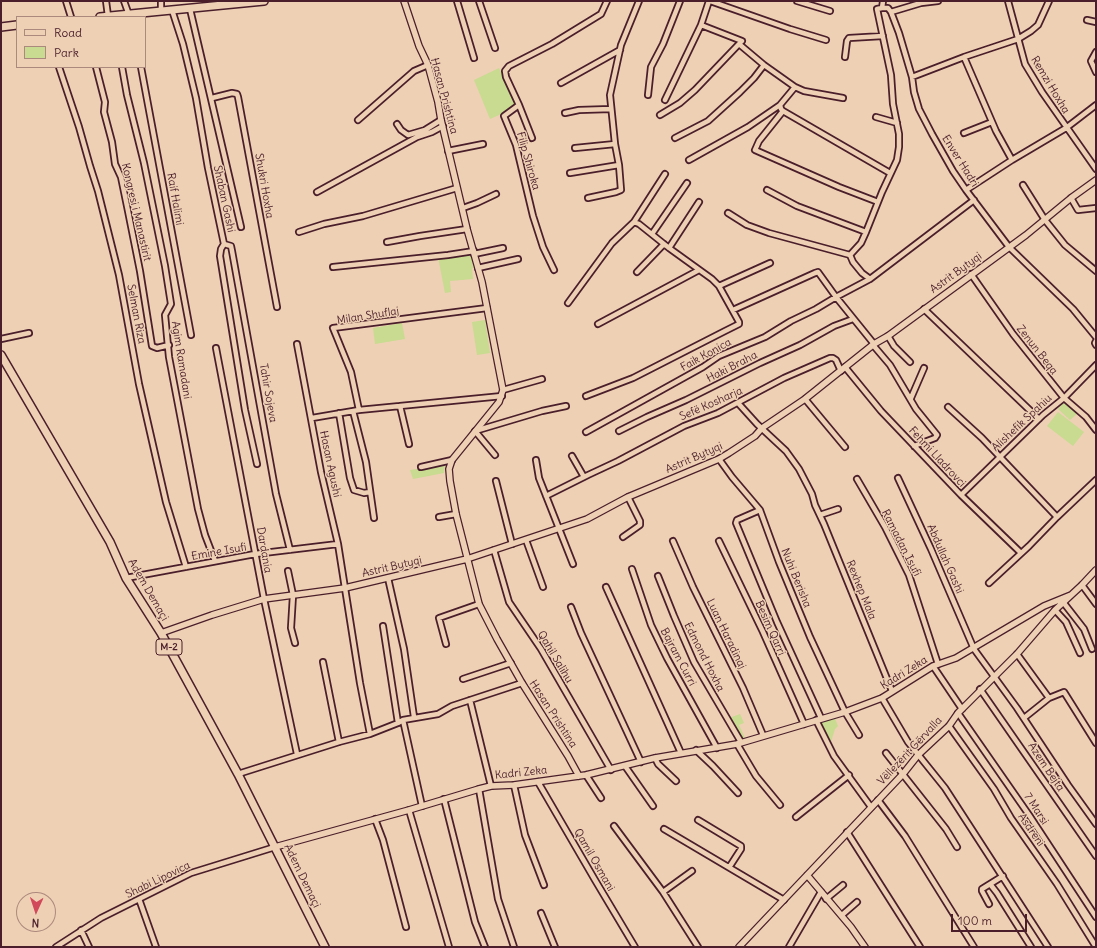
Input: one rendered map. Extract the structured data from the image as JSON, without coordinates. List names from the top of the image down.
{
  "streets": {
    "main road": ["Adem Demaçi", "M-2"],
    "street": [
      "Remzi Hoxha",
      "Hasan Prishtina",
      "Filip Shiroka",
      "Enver Hadri",
      "Shukri Hoxha",
      "Raif Halimi",
      "Shaban Gashi",
      "Kongresi i Manastirit",
      "Astrit Bytyqi",
      "Selman Riza",
      "Milan Shuflaj",
      "Zenun Beqa",
      "Faik Konica",
      "Agim Ramadani",
      "Haki Braha",
      "Tahir Sojeva",
      "Sefë Kosharja",
      "Alishefik Spahiu",
      "Fehmi Lladrovci",
      "Hasan Agushi",
      "Ramadan Isufi",
      "Dardania",
      "Emine Isufi",
      "Abdullah Gashi",
      "Nuhi Berisha",
      "Rexhep Mala",
      "Besim Qarri",
      "Luan Haradinaj",
      "Qahil Salihu",
      "Bajram Curri",
      "Edmond Hoxha",
      "Kadri Zeka",
      "Vëllezërit Gërvalla",
      "Azem Bejta",
      "7 Marsi",
      "Asdreni",
      "Qamil Osmani",
      "Shabi Lipovica"
    ]
  },
  "crossings": [
    ["Hasan Prishtina", "Astrit Bytyqi"],
    ["Hasan Prishtina", "Milan Shuflaj"],
    ["Hasan Prishtina", "Kadri Zeka"],
    ["Enver Hadri", "Astrit Bytyqi"],
    ["Enver Hadri", "Faik Konica"],
    ["Shaban Gashi", "Tahir Sojeva"],
    ["Kongresi i Manastirit", "Agim Ramadani"],
    ["Astrit Bytyqi", "Zenun Beqa"],
    ["Astrit Bytyqi", "Sefë Kosharja"],
    ["Astrit Bytyqi", "Fehmi Lladrovci"],
    ["Astrit Bytyqi", "Hasan Agushi"],
    ["Astrit Bytyqi", "Dardania"],
    ["Astrit Bytyqi", "Nuhi Berisha"],
    ["Astrit Bytyqi", "Adem Demaçi"],
    ["Astrit Bytyqi", "Rexhep Mala"],
    ["Astrit Bytyqi", "Qahil Salihu"],
    ["Selman Riza", "Emine Isufi"],
    ["Zenun Beqa", "Alishefik Spahiu"],
    ["Agim Ramadani", "Emine Isufi"],
    ["Tahir Sojeva", "Emine Isufi"],
    ["Sefë Kosharja", "Fehmi Lladrovci"],
    ["Sefë Kosharja", "Rexhep Mala"],
    ["Alishefik Spahiu", "Fehmi Lladrovci"],
    ["Hasan Agushi", "Emine Isufi"],
    ["Ramadan Isufi", "Kadri Zeka"],
    ["Ramadan Isufi", "Vëllezërit Gërvalla"],
    ["Ramadan Isufi", "7 Marsi"],
    ["Dardania", "Emine Isufi"],
    ["Emine Isufi", "Adem Demaçi"],
    ["Abdullah Gashi", "Kadri Zeka"],
    ["Abdullah Gashi", "Vëllezërit Gërvalla"],
    ["Nuhi Berisha", "Kadri Zeka"],
    ["Adem Demaçi", "Kadri Zeka"],
    ["Adem Demaçi", "Shabi Lipovica"],
    ["Rexhep Mala", "Kadri Zeka"],
    ["Besim Qarri", "Kadri Zeka"],
    ["Luan Haradinaj", "Kadri Zeka"],
    ["Qahil Salihu", "Kadri Zeka"],
    ["Bajram Curri", "Kadri Zeka"],
    ["Edmond Hoxha", "Kadri Zeka"],
    ["Kadri Zeka", "Vëllezërit Gërvalla"],
    ["Kadri Zeka", "Qamil Osmani"],
    ["Kadri Zeka", "Shabi Lipovica"],
    ["Vëllezërit Gërvalla", "Azem Bejta"],
    ["Vëllezërit Gërvalla", "7 Marsi"],
    ["Vëllezërit Gërvalla", "Asdreni"]
  ],
  "legend": ["Road", "Park"],
  "scale_bar": "100 m",
  "north": "bottom"
}
